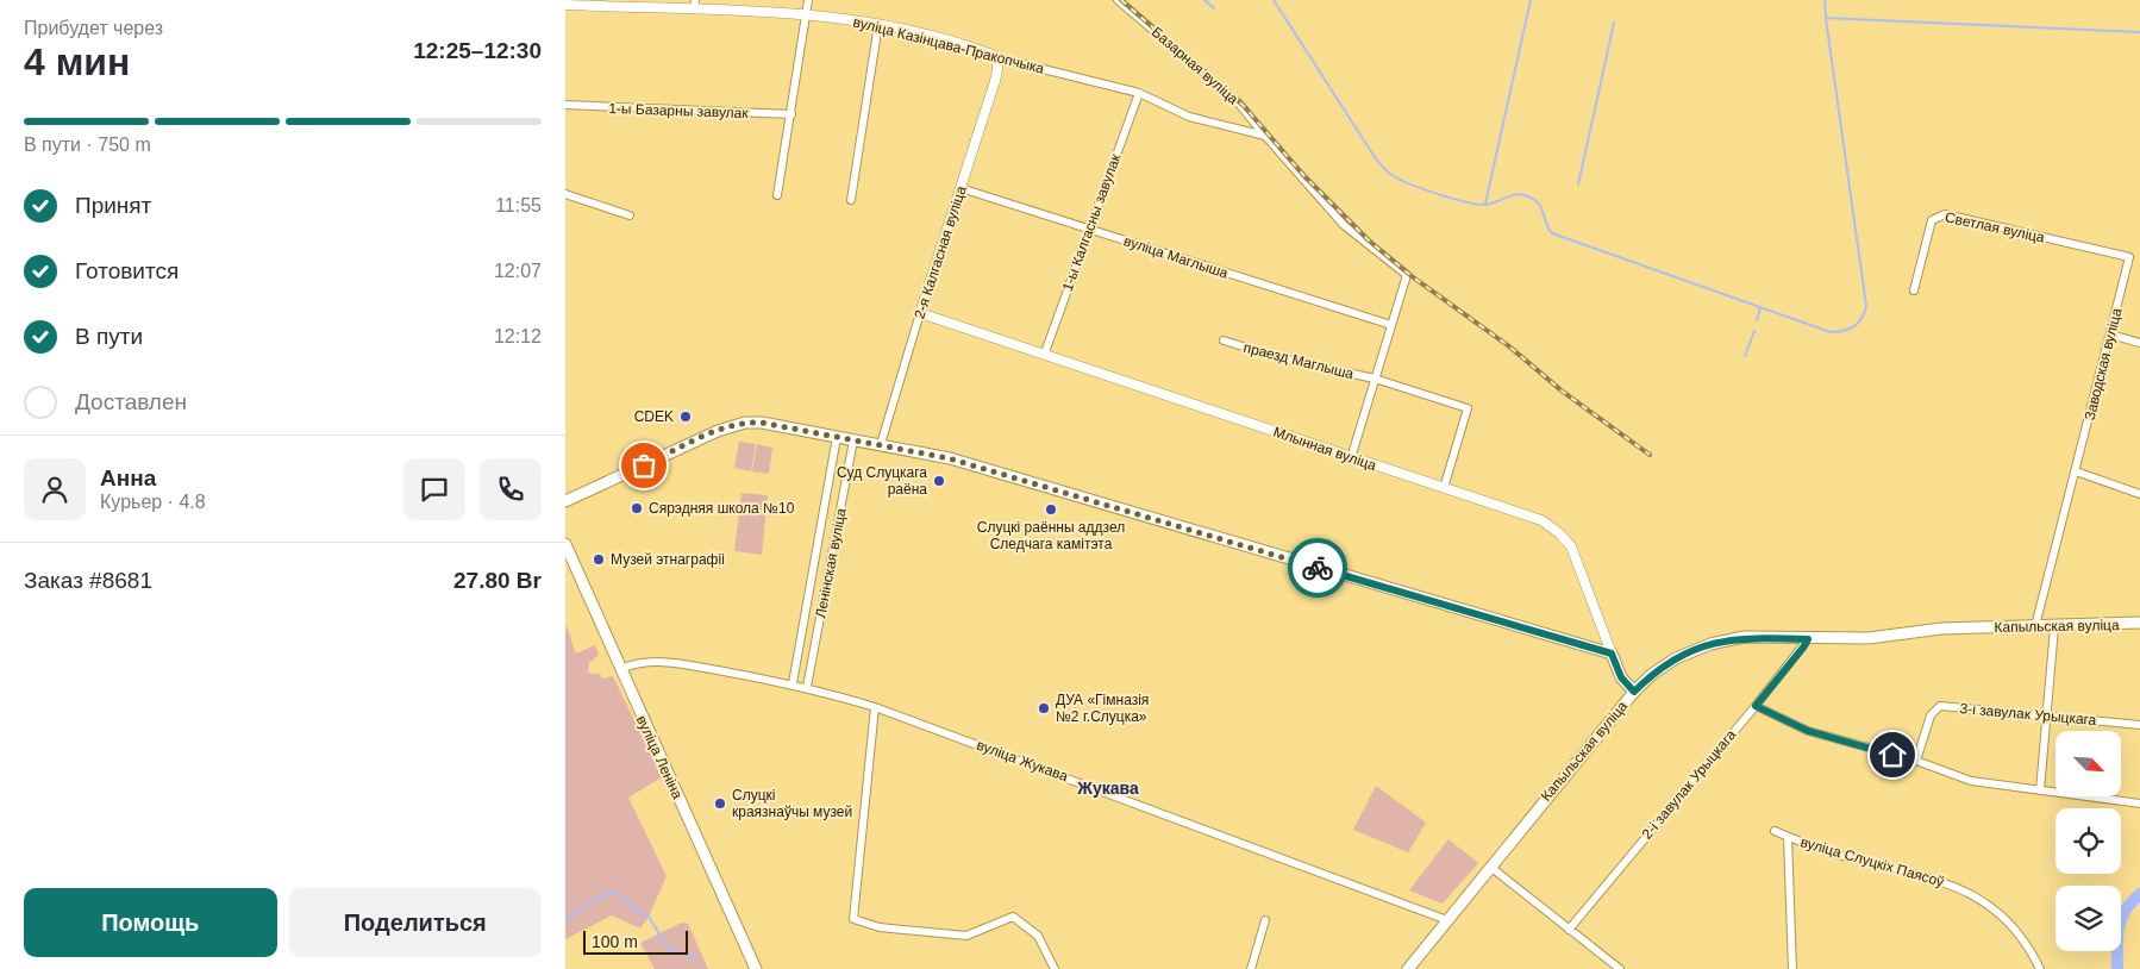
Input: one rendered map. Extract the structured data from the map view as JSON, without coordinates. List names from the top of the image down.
{
  "streets": {
    "main road": ["Млынная вуліца", "Капыльская вуліца", "вуліца Леніна"],
    "street": [
      "вуліца Казінцава-Пракопчыка",
      "Базарная вуліца",
      "1-ы Базарны завулак",
      "1-ы Калгасны завулак",
      "Светлая вуліца",
      "2-я Калгасная вуліца",
      "вуліца Маглыша",
      "праезд Маглыша",
      "Заводская вуліца",
      "Ленінская вуліца",
      "3-і завулак Урыцкага",
      "вуліца Жукава",
      "2-і завулак Урыцкага",
      "вуліца Слуцкіх Паясоў"
    ]
  },
  "crossings": [
    ["вуліца Казінцава-Пракопчыка", "Базарная вуліца"],
    ["вуліца Казінцава-Пракопчыка", "1-ы Калгасны завулак"],
    ["вуліца Казінцава-Пракопчыка", "2-я Калгасная вуліца"],
    ["1-ы Калгасны завулак", "вуліца Маглыша"],
    ["1-ы Калгасны завулак", "Млынная вуліца"],
    ["Светлая вуліца", "Заводская вуліца"],
    ["2-я Калгасная вуліца", "вуліца Маглыша"],
    ["2-я Калгасная вуліца", "Млынная вуліца"],
    ["праезд Маглыша", "Млынная вуліца"],
    ["Заводская вуліца", "Капыльская вуліца"],
    ["Млынная вуліца", "Капыльская вуліца"],
    ["Ленінская вуліца", "вуліца Жукава"],
    ["Капыльская вуліца", "вуліца Жукава"],
    ["Капыльская вуліца", "2-і завулак Урыцкага"],
    ["вуліца Леніна", "вуліца Жукава"]
  ],
  "districts": ["Жукава"],
  "places": [
    "CDEK",
    "Суд Слуцкага раёна",
    "Сярэдняя школа №10",
    "Слуцкі раённы аддзел Следчага камітэта",
    "Музей этнаграфіі",
    "ДУА «Гімназія №2 г.Слуцка»",
    "Слуцкі краязнаўчы музей"
  ],
  "scale_bar": "100 m",
  "north": "bottom right",
  "page": {
    "heading": ["4 мин", "Прибудет через", "12:25–12:30"],
    "panel": [
      "Анна",
      "Курьер · 4.8",
      "Заказ #8681",
      "27.80 Br"
    ],
    "bar": "В пути · 750 m",
    "list": [
      ["Принят", "11:55"],
      ["Готовится", "12:07"],
      ["В пути", "12:12"],
      "Доставлен"
    ],
    "buttons": ["Помощь", "Поделиться"],
    "scale": "100 m"
  }
}
